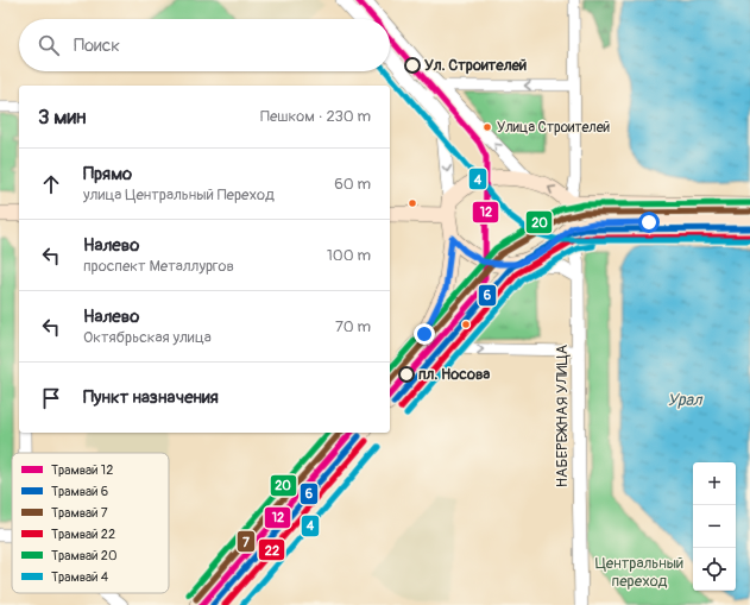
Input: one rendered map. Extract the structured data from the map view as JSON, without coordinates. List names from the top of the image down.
{
  "streets": {
    "street": ["НАБЕРЕЖНАЯ УЛИЦА"]
  },
  "water": ["Урал"],
  "parks": ["Центральный переход"],
  "places": ["Ул. Строителей", "Улица Строителей", "пл. Носова"],
  "lines": [
    "tram line 12",
    "tram line 4",
    "tram line 20",
    "tram line 7",
    "tram line 6",
    "tram line 22"
  ],
  "legend": [
    "Трамвай 12",
    "Трамвай 6",
    "Трамвай 7",
    "Трамвай 22",
    "Трамвай 20",
    "Трамвай 4"
  ],
  "page": {
    "search": "Поиск",
    "heading": ["3 мин", "Пешком · 230 m"],
    "list": [
      ["Прямо", "улица Центральный Переход", "60 m"],
      ["Налево", "проспект Металлургов", "100 m"],
      ["Налево", "Октябрьская улица", "70 m"],
      "Пункт назначения"
    ],
    "map_buttons": ["+", "−"]
  }
}
